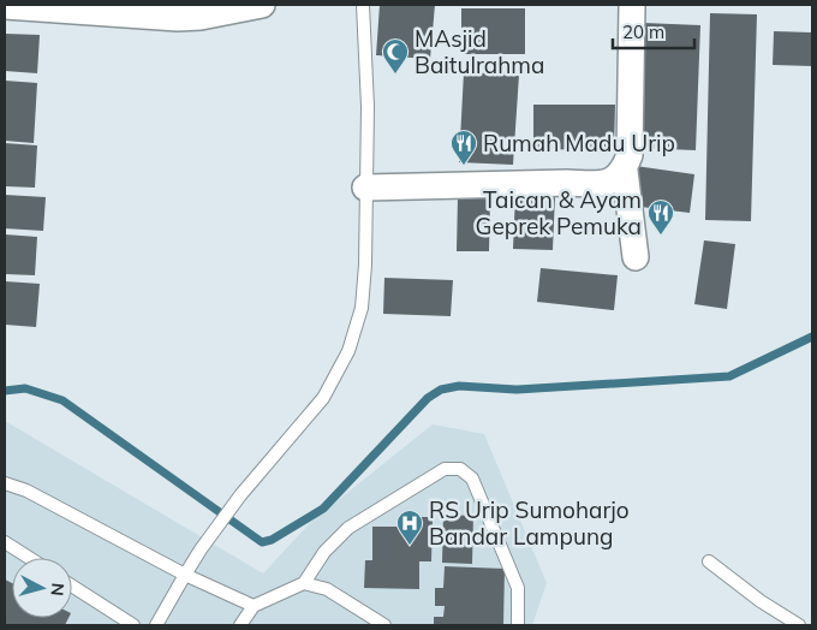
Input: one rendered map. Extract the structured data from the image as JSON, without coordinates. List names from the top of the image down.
{
  "places": {
    "mosque": ["MAsjid Baitulrahma"],
    "restaurant": ["Rumah Madu Urip", "Taican & Ayam Geprek Pemuka"],
    "hospital": ["RS Urip Sumoharjo Bandar Lampung"]
  },
  "scale_bar": "20 m",
  "north": "right"
}
